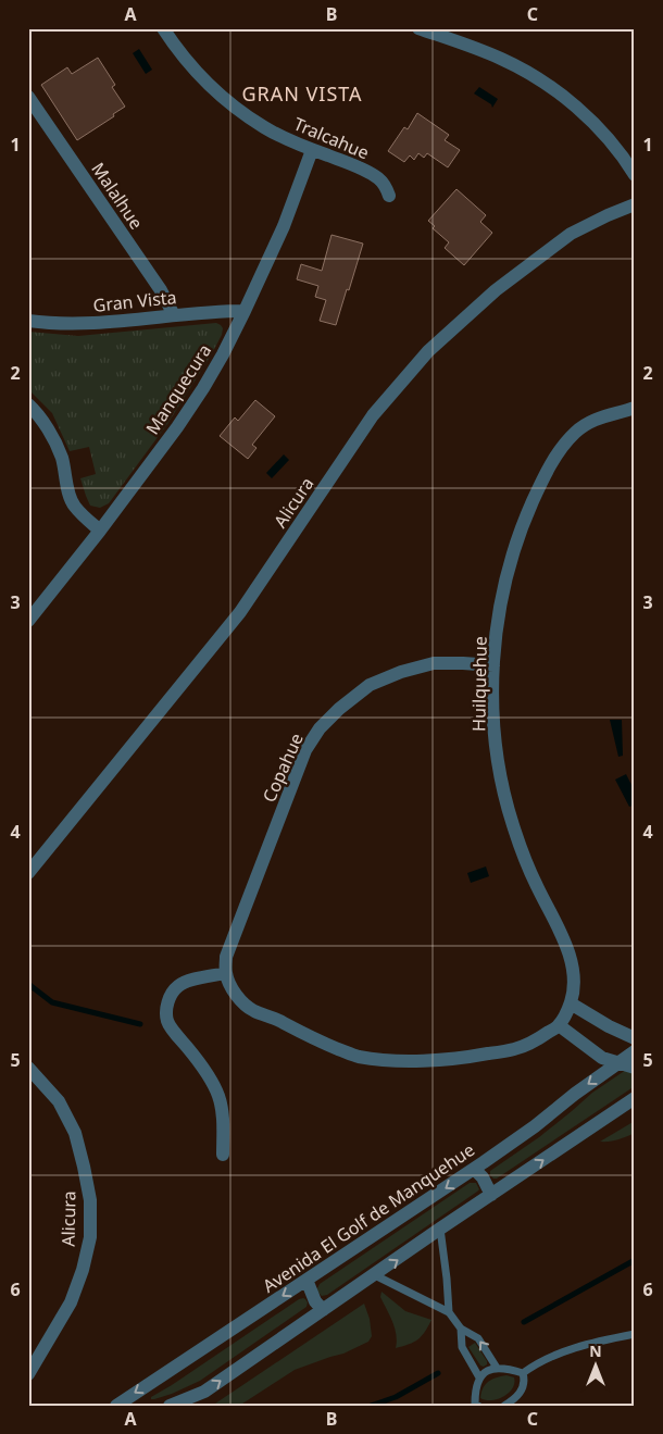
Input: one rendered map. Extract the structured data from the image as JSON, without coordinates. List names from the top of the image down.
{
  "streets": {
    "street": [
      "Tralcahue",
      "Malalhue",
      "Gran Vista",
      "Manquecura",
      "Alicura",
      "Huilquehue",
      "Copahue",
      "Avenida El Golf de Manquehue"
    ]
  },
  "crossings": [
    ["Tralcahue", "Manquecura"],
    ["Malalhue", "Gran Vista"],
    ["Gran Vista", "Manquecura"],
    ["Huilquehue", "Copahue"]
  ],
  "districts": ["GRAN VISTA"],
  "north": "top",
  "grid": {
    "columns": ["A", "B", "C"],
    "rows": [
      "1",
      "2",
      "3",
      "4",
      "5",
      "6"
    ]
  }
}
